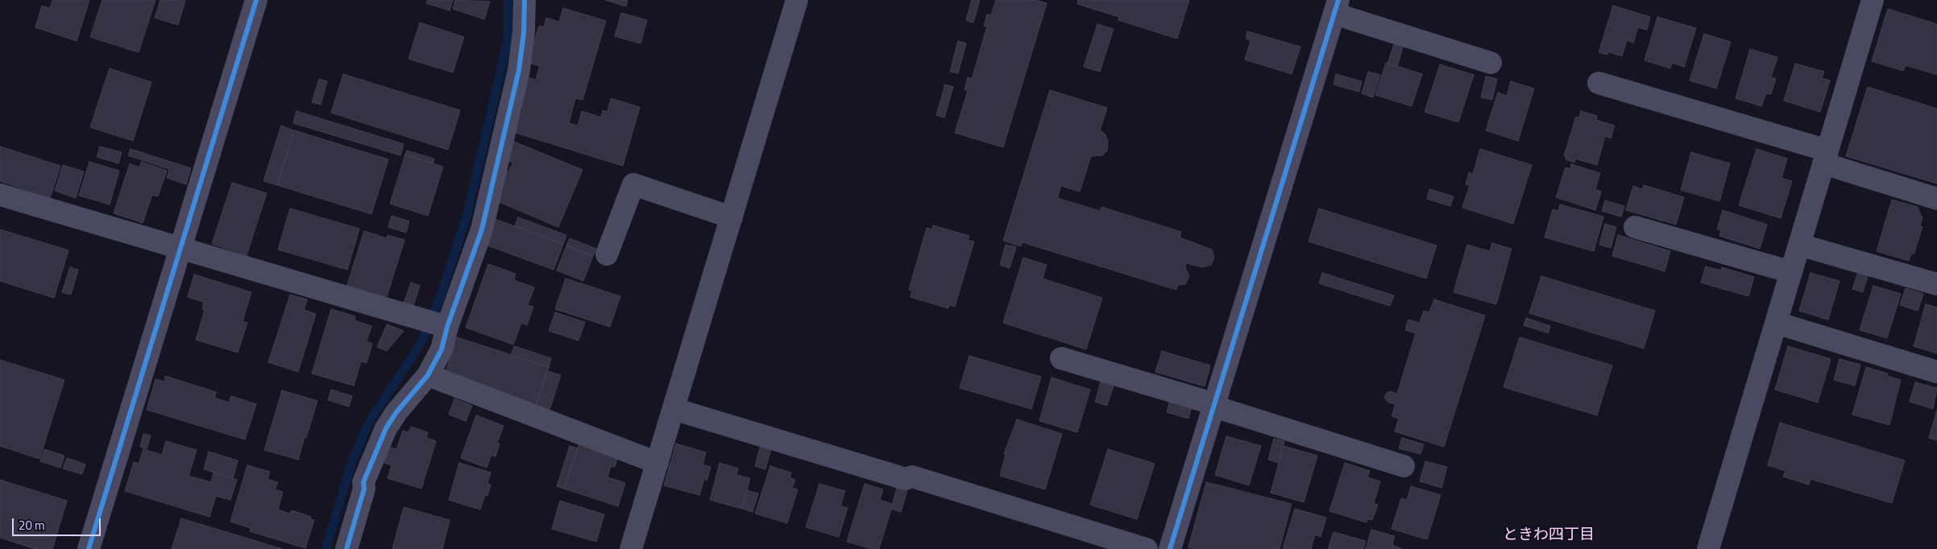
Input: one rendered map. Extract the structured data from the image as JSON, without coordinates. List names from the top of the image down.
{
  "districts": ["ときわ四丁目"],
  "scale_bar": "20 m"
}
